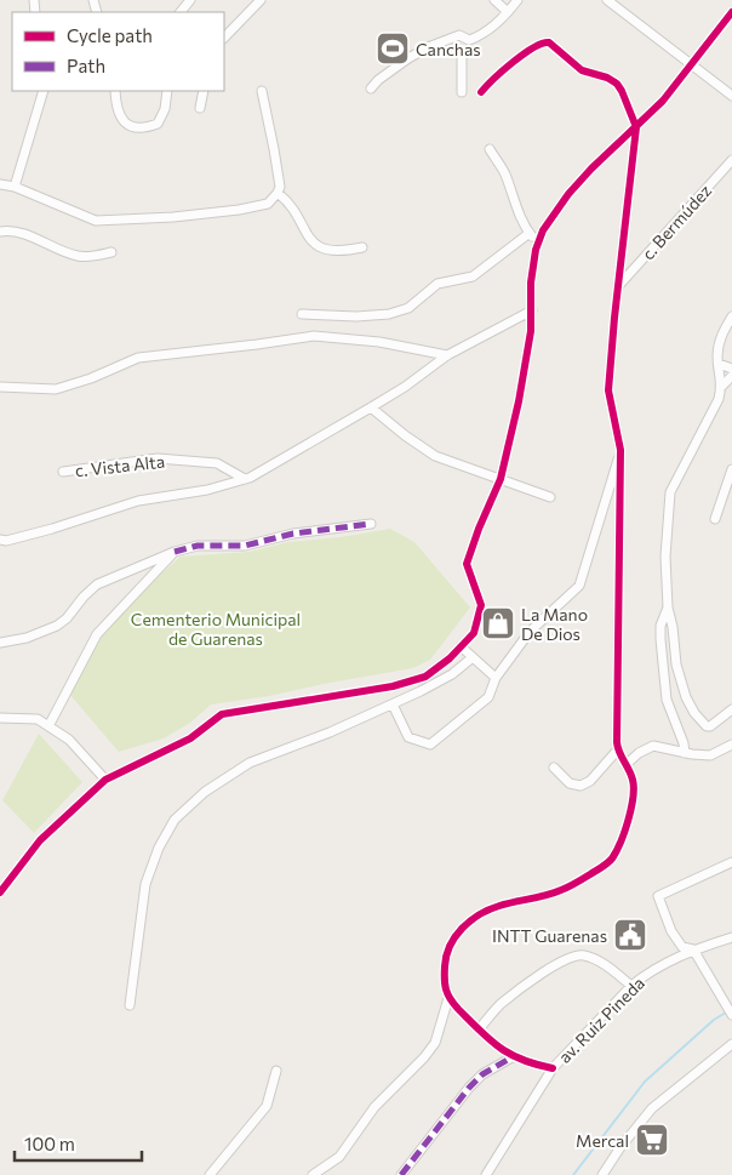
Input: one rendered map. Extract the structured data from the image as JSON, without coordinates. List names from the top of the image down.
{
  "streets": {
    "street": ["c. Bermúdez", "c. Vista Alta", "av. Ruiz Pineda"]
  },
  "parks": ["Cementerio Municipal de Guarenas"],
  "places": {
    "sports": ["Canchas"],
    "shop": ["La Mano De Dios"],
    "public building": ["INTT Guarenas"],
    "supermarket": ["Mercal"]
  },
  "legend": ["Cycle path", "Path"],
  "scale_bar": "100 m"
}
